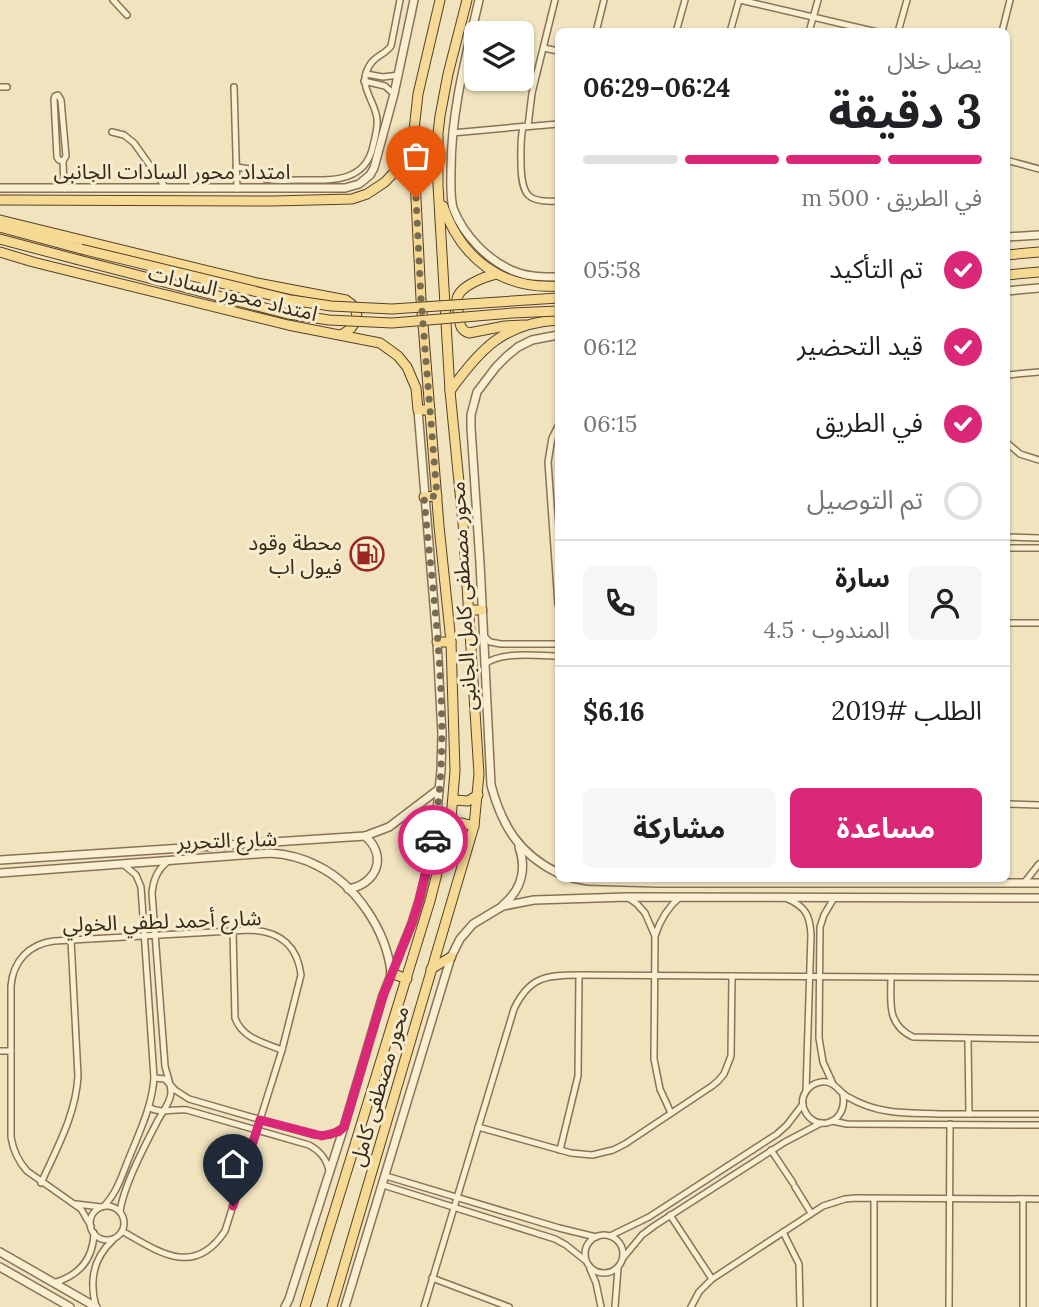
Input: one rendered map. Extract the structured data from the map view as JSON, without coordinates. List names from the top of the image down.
{
  "streets": {
    "main road": ["امتداد محور السادات", "محور مصطفى كامل"],
    "street": [
      "امتداد محور السادات الجانبى",
      "محور مصطفى كامل الجانبى",
      "شارع التحرير",
      "شارع أحمد لطفي الخولي"
    ]
  },
  "crossings": [
    ["امتداد محور السادات", "محور مصطفى كامل الجانبى"],
    ["محور مصطفى كامل الجانبى", "شارع التحرير"]
  ],
  "places": {
    "fuel station": ["محطة وقود فيول اب"]
  },
  "page": {
    "heading": ["3 دقيقة", "يصل خلال", "06:24–06:29"],
    "panel": [
      "سارة",
      "المندوب · 4.5",
      "الطلب #2019",
      "$6.16"
    ],
    "bar": "في الطريق · 500 m",
    "list": [
      ["تم التأكيد", "05:58"],
      ["قيد التحضير", "06:12"],
      ["في الطريق", "06:15"],
      "تم التوصيل"
    ],
    "buttons": ["مساعدة", "مشاركة"]
  }
}
